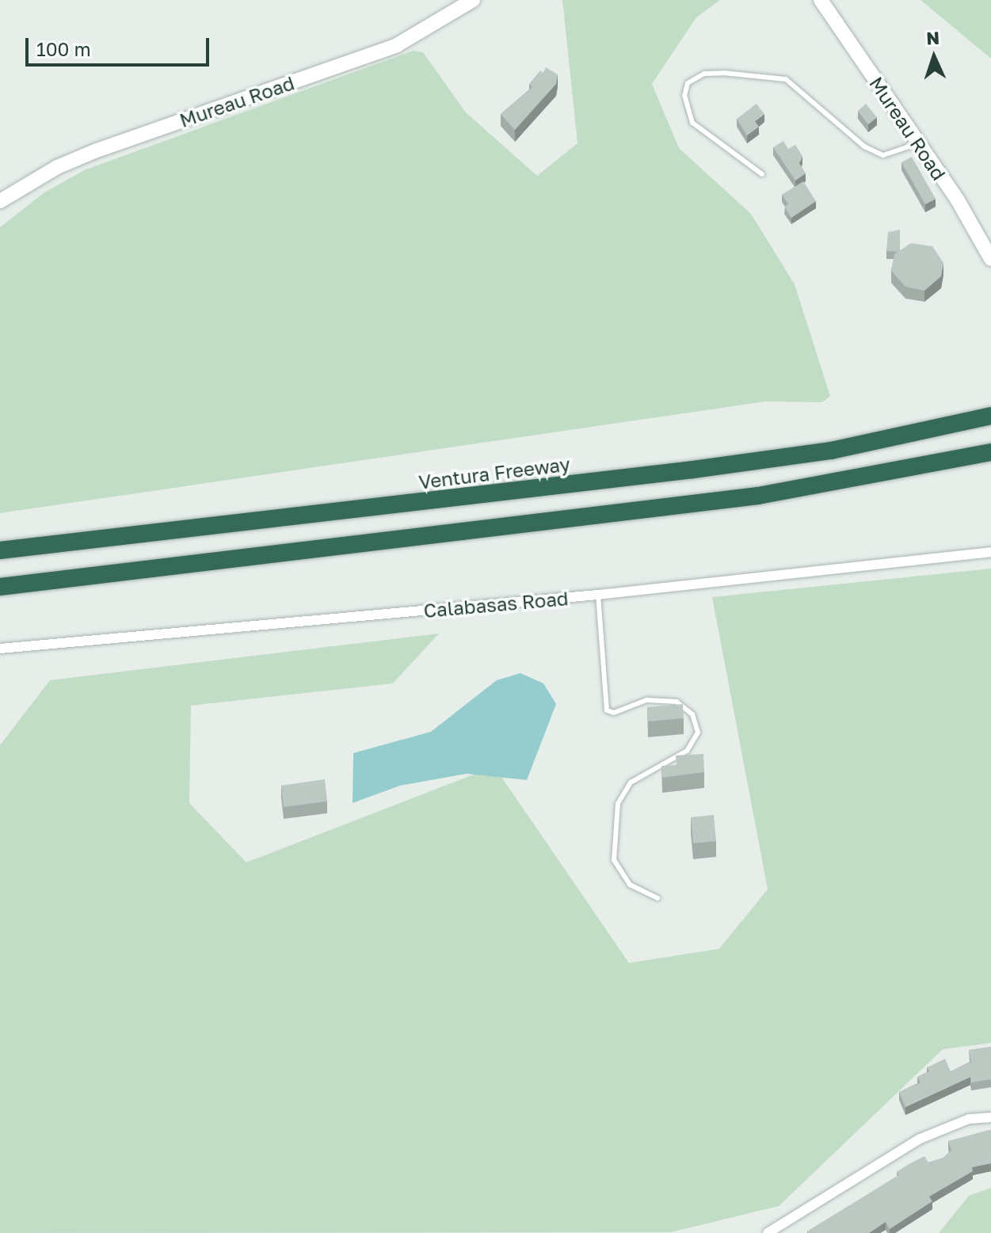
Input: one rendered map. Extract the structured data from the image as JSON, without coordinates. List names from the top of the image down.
{
  "streets": {
    "highway": ["Ventura Freeway"],
    "main road": ["Mureau Road"],
    "street": ["Calabasas Road"]
  },
  "scale_bar": "100 m",
  "north": "top"
}
